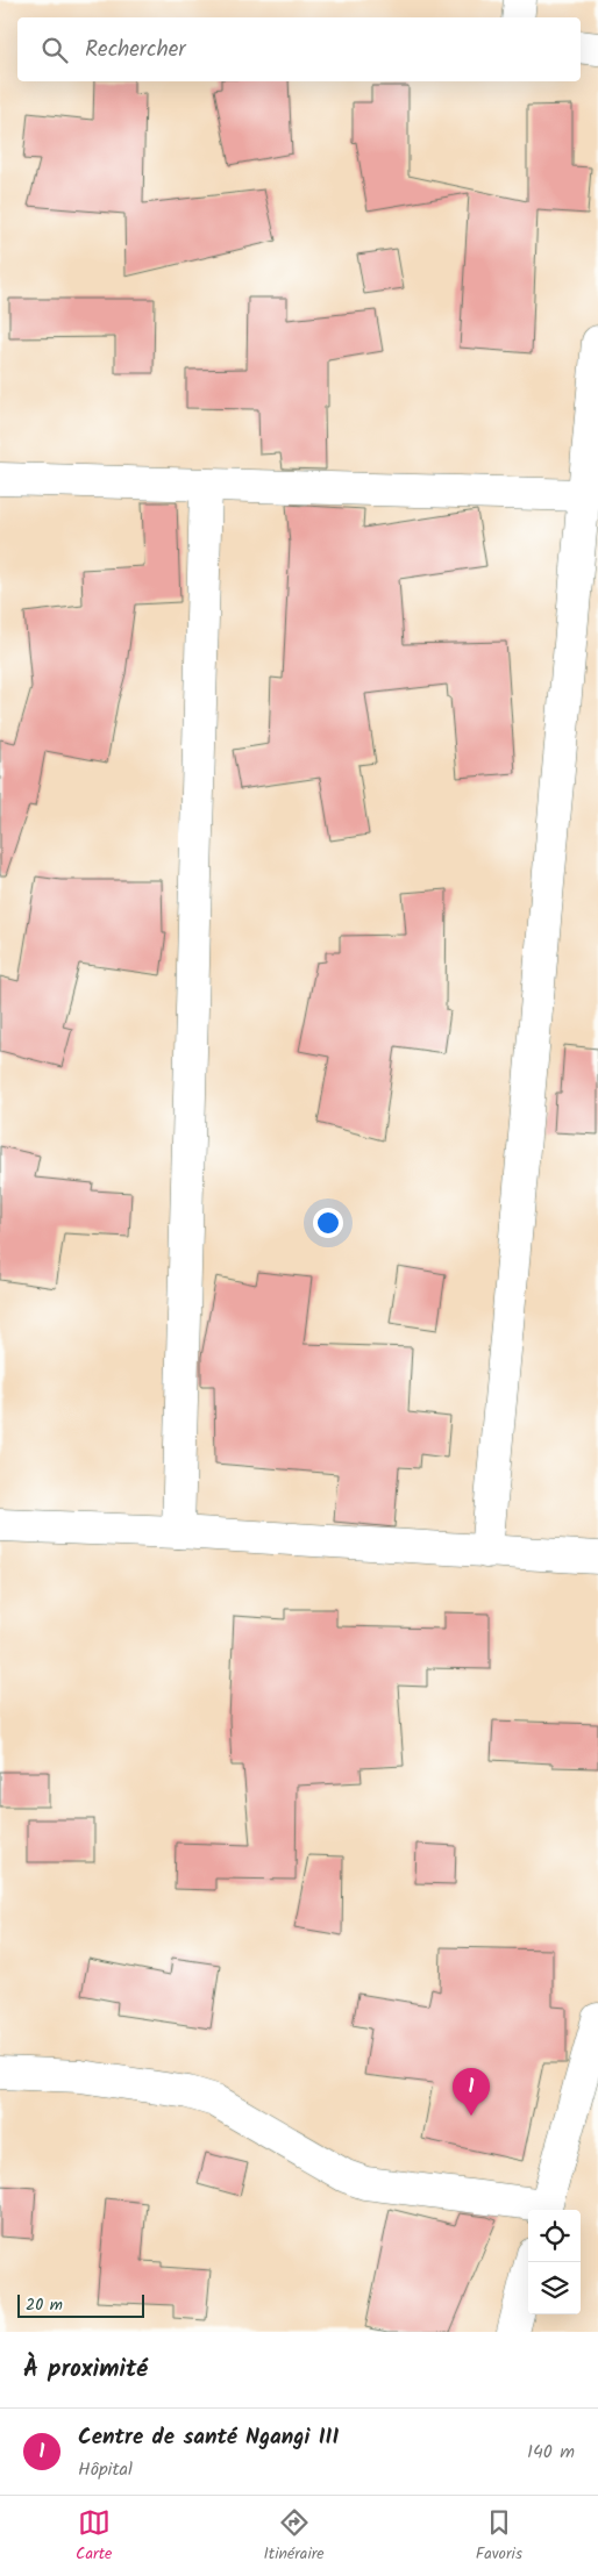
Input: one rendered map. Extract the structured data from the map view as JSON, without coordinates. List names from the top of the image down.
{
  "scale_bar": "20 m",
  "page": {
    "search": "Rechercher",
    "pins": "1",
    "scale": "20 m",
    "heading": "À proximité",
    "list": [
      {
        "mark": "1",
        "name": "Centre de santé Ngangi III",
        "note": "Hôpital",
        "value": "140 m"
      }
    ],
    "nav": ["Carte", "Itinéraire", "Favoris"]
  }
}
